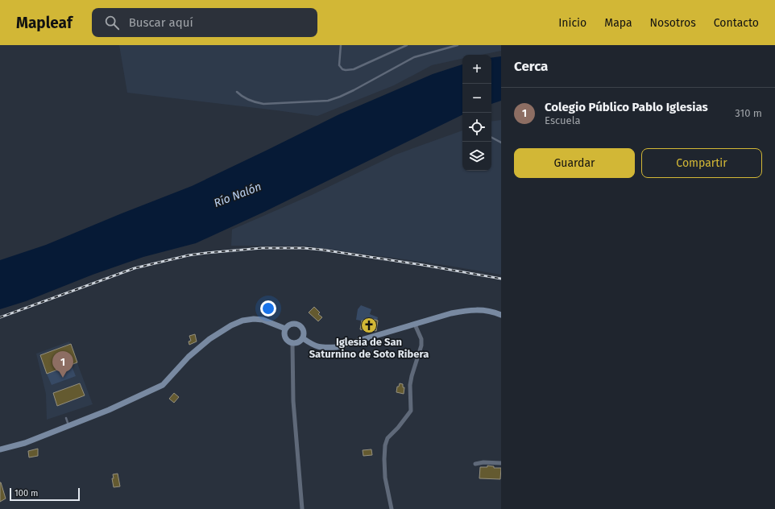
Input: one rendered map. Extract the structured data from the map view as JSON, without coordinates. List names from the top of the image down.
{
  "water": ["Río Nalón"],
  "places": {
    "church": ["Iglesia de San Saturnino de Soto Ribera"]
  },
  "scale_bar": "100 m",
  "page": {
    "header": "Mapleaf",
    "search": "Buscar aquí",
    "nav": [
      "Inicio",
      "Mapa",
      "Nosotros",
      "Contacto"
    ],
    "heading": "Cerca",
    "map_buttons": ["+", "−"],
    "list": [
      {
        "mark": "1",
        "name": "Colegio Público Pablo Iglesias",
        "note": "Escuela",
        "value": "310 m"
      }
    ],
    "buttons": ["Guardar", "Compartir"],
    "pins": "1",
    "scale": "100 m"
  }
}
